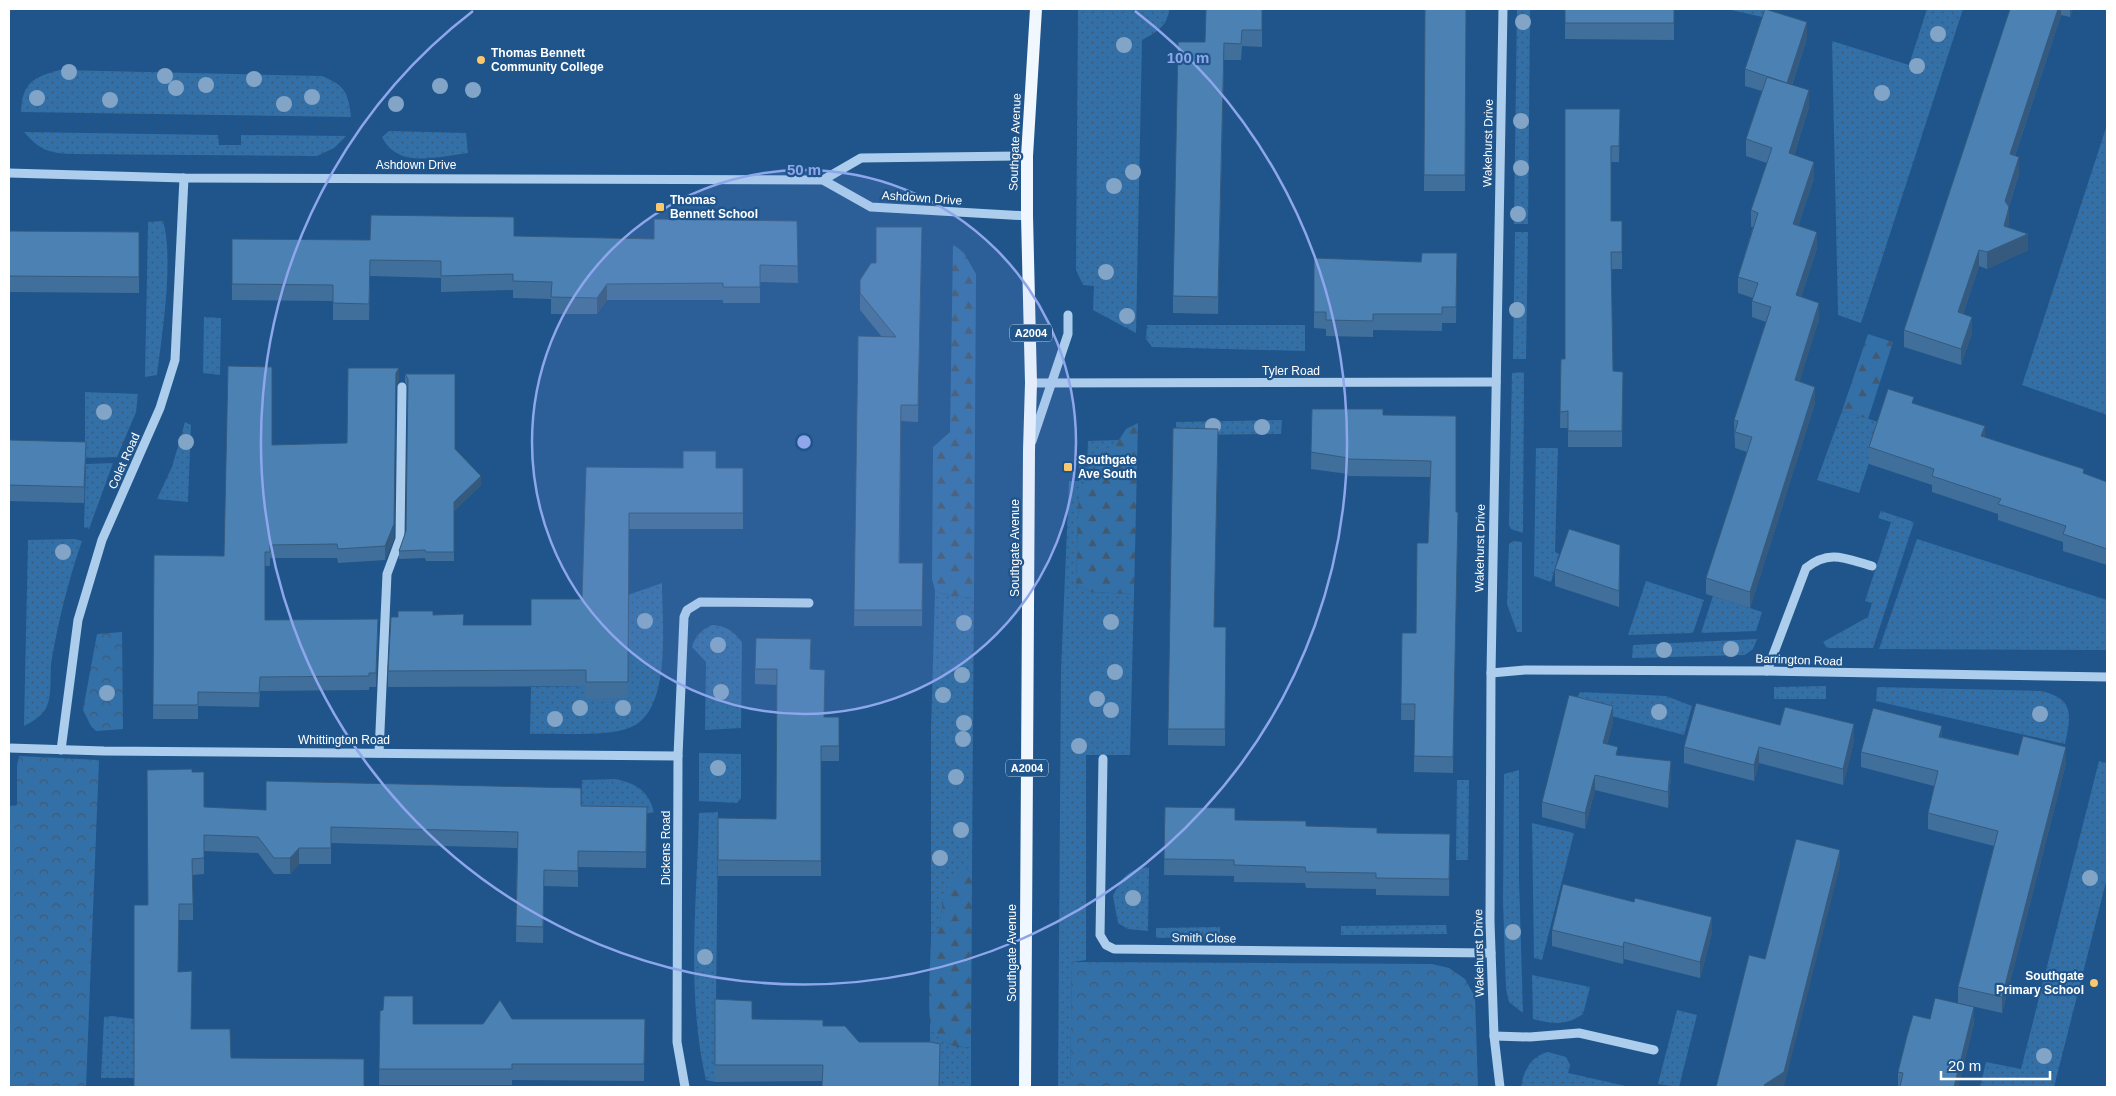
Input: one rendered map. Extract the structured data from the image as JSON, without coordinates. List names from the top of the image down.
{
  "streets": {
    "main road": ["Southgate Avenue", "A2004"],
    "street": [
      "Wakehurst Drive",
      "Ashdown Drive",
      "Tyler Road",
      "Colet Road",
      "Barrington Road",
      "Whittington Road",
      "Dickens Road",
      "Smith Close"
    ]
  },
  "crossings": [
    ["Southgate Avenue", "Ashdown Drive"],
    ["Southgate Avenue", "Tyler Road"],
    ["Wakehurst Drive", "Tyler Road"],
    ["Wakehurst Drive", "Barrington Road"],
    ["Wakehurst Drive", "Smith Close"],
    ["Ashdown Drive", "Colet Road"],
    ["Colet Road", "Whittington Road"],
    ["Whittington Road", "Dickens Road"]
  ],
  "places": {
    "other": ["Thomas Bennett Community College", "Southgate Primary School"],
    "transit": ["Thomas Bennett School", "Southgate Ave South"]
  },
  "scale_bar": "20 m",
  "rings": ["100 m", "50 m"]
}
